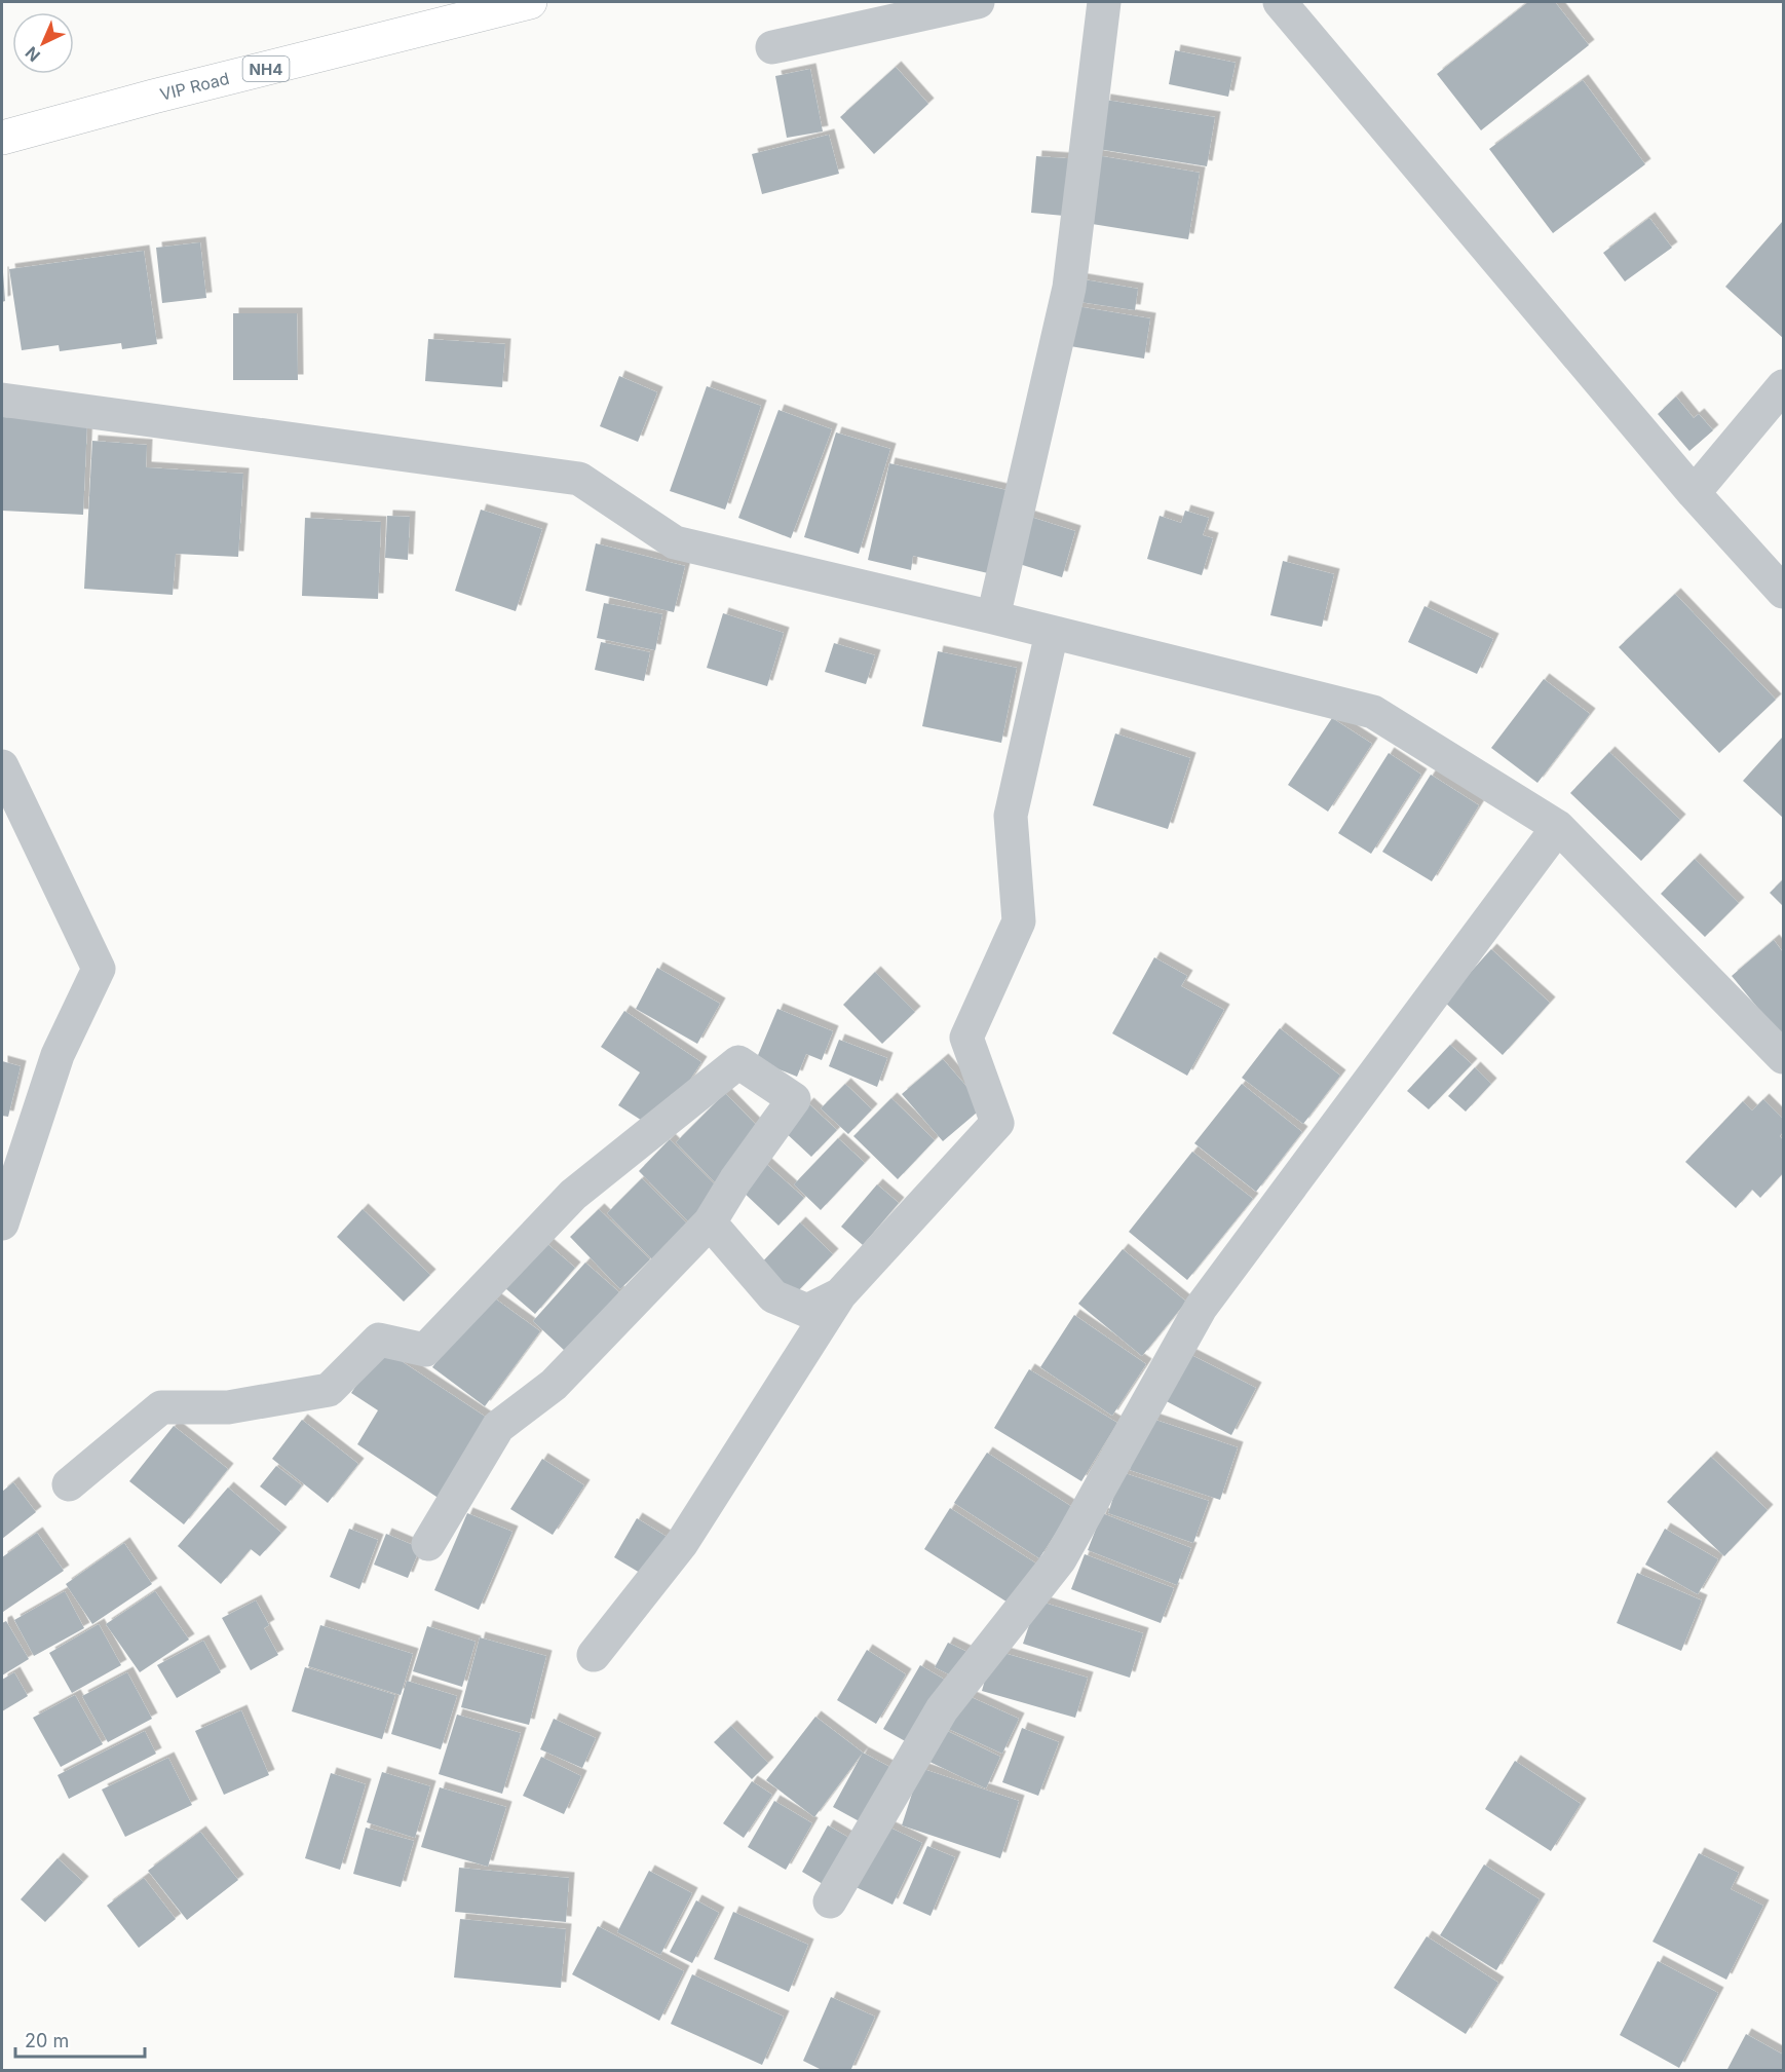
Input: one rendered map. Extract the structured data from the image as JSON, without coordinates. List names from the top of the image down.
{
  "streets": {
    "highway": ["NH4", "VIP Road"]
  },
  "scale_bar": "20 m",
  "north": "bottom left"
}
